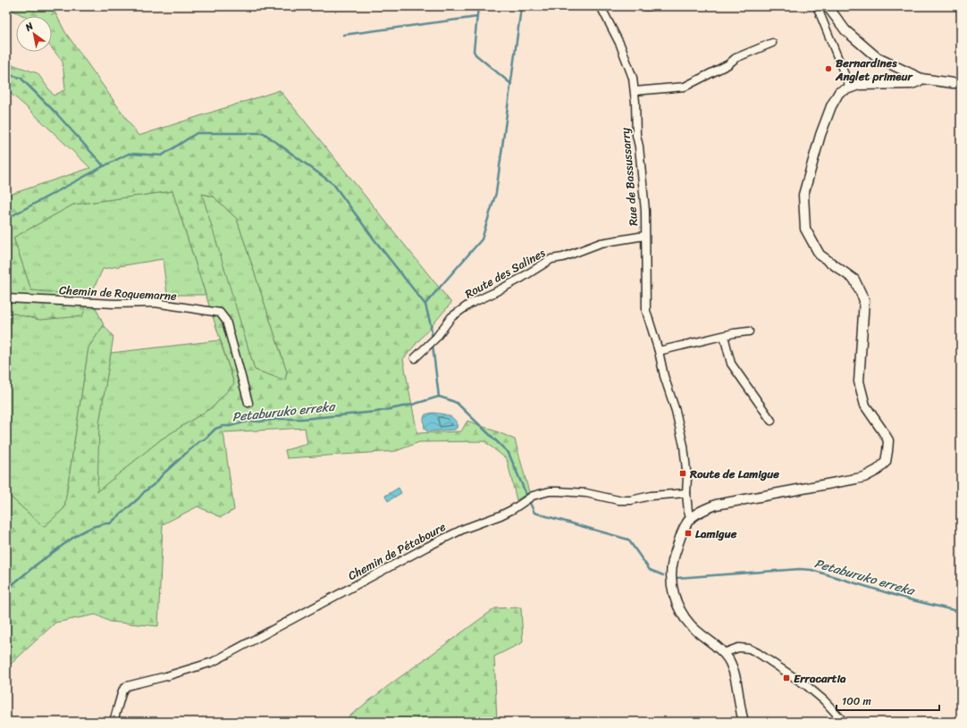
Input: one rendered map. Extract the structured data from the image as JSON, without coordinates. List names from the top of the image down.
{
  "streets": {
    "street": [
      "Rue de Bassussarry",
      "Route des Salines",
      "Chemin de Roquemarne",
      "Chemin de Pétaboure"
    ]
  },
  "crossings": [
    ["Rue de Bassussarry", "Route des Salines"]
  ],
  "water": ["Petaburuko erreka"],
  "places": {
    "other": ["Bernardines Anglet primeur"],
    "transit": ["Route de Lamigue", "Lamigue", "Erracartia"]
  },
  "scale_bar": "100 m",
  "north": "top left"
}
